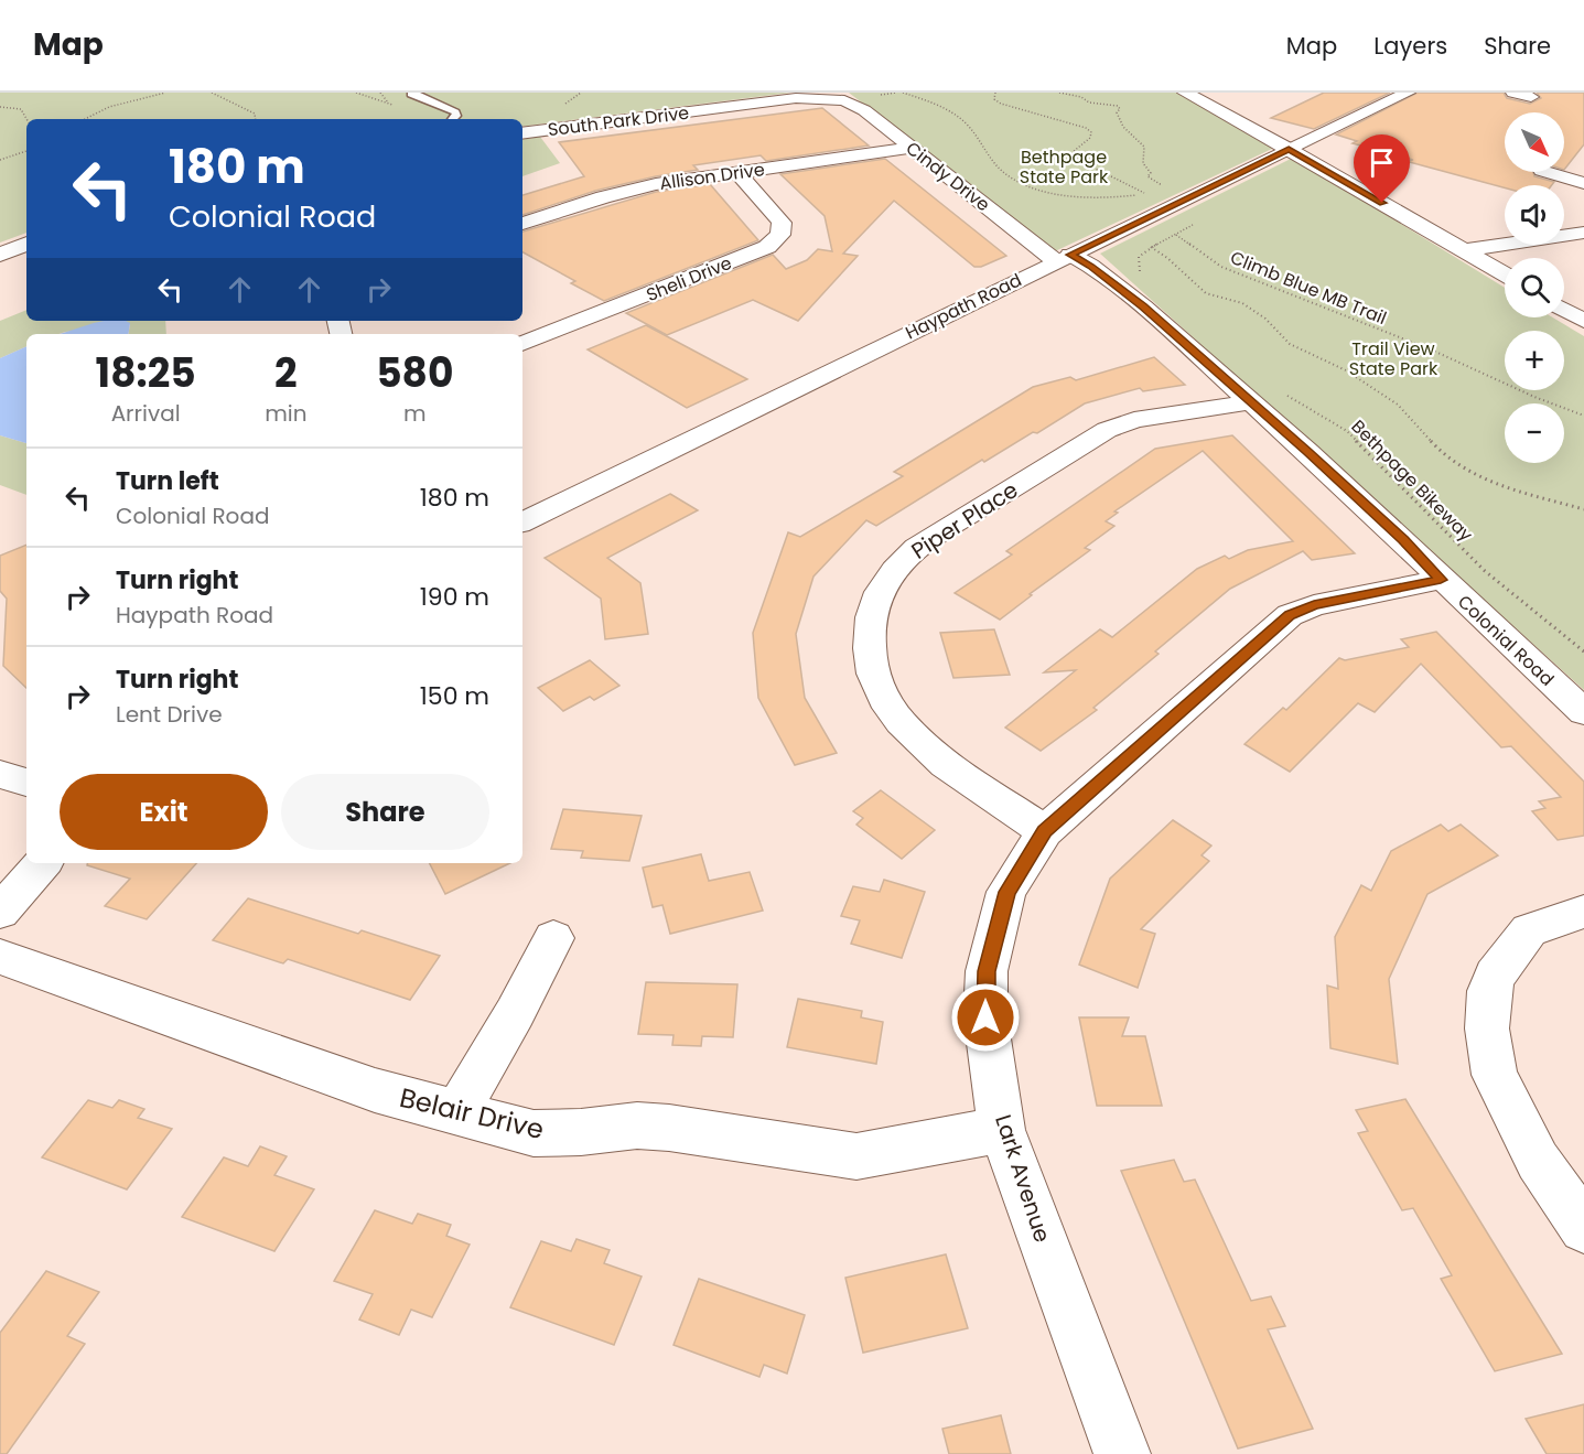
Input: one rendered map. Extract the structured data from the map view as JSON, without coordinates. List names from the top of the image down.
{
  "streets": {
    "street": [
      "South Park Drive",
      "Allison Drive",
      "Cindy Drive",
      "Sheli Drive",
      "Haypath Road",
      "Piper Place",
      "Colonial Road",
      "Belair Drive",
      "Lark Avenue"
    ],
    "path": ["Climb Blue MB Trail", "Bethpage Bikeway"]
  },
  "crossings": [
    ["South Park Drive", "Cindy Drive"],
    ["Allison Drive", "Cindy Drive"],
    ["Allison Drive", "Sheli Drive"],
    ["Cindy Drive", "Haypath Road"],
    ["Cindy Drive", "Colonial Road"],
    ["Haypath Road", "Colonial Road"],
    ["Piper Place", "Colonial Road"],
    ["Piper Place", "Lark Avenue"],
    ["Colonial Road", "Lark Avenue"],
    ["Belair Drive", "Lark Avenue"]
  ],
  "parks": ["Bethpage State Park", "Trail View State Park"],
  "north": "bottom right",
  "page": {
    "header": "Map",
    "nav": ["Map", "Layers", "Share"],
    "map_buttons": ["+", "−"],
    "turn": ["180 m", "Colonial Road"],
    "eta": [
      "18:25",
      "Arrival",
      "2",
      "min",
      "580",
      "m"
    ],
    "list": [
      {
        "name": "Turn left",
        "note": "Colonial Road",
        "value": "180 m"
      },
      {
        "name": "Turn right",
        "note": "Haypath Road",
        "value": "190 m"
      },
      {
        "name": "Turn right",
        "note": "Lent Drive",
        "value": "150 m"
      }
    ],
    "buttons": ["Exit", "Share"]
  }
}
